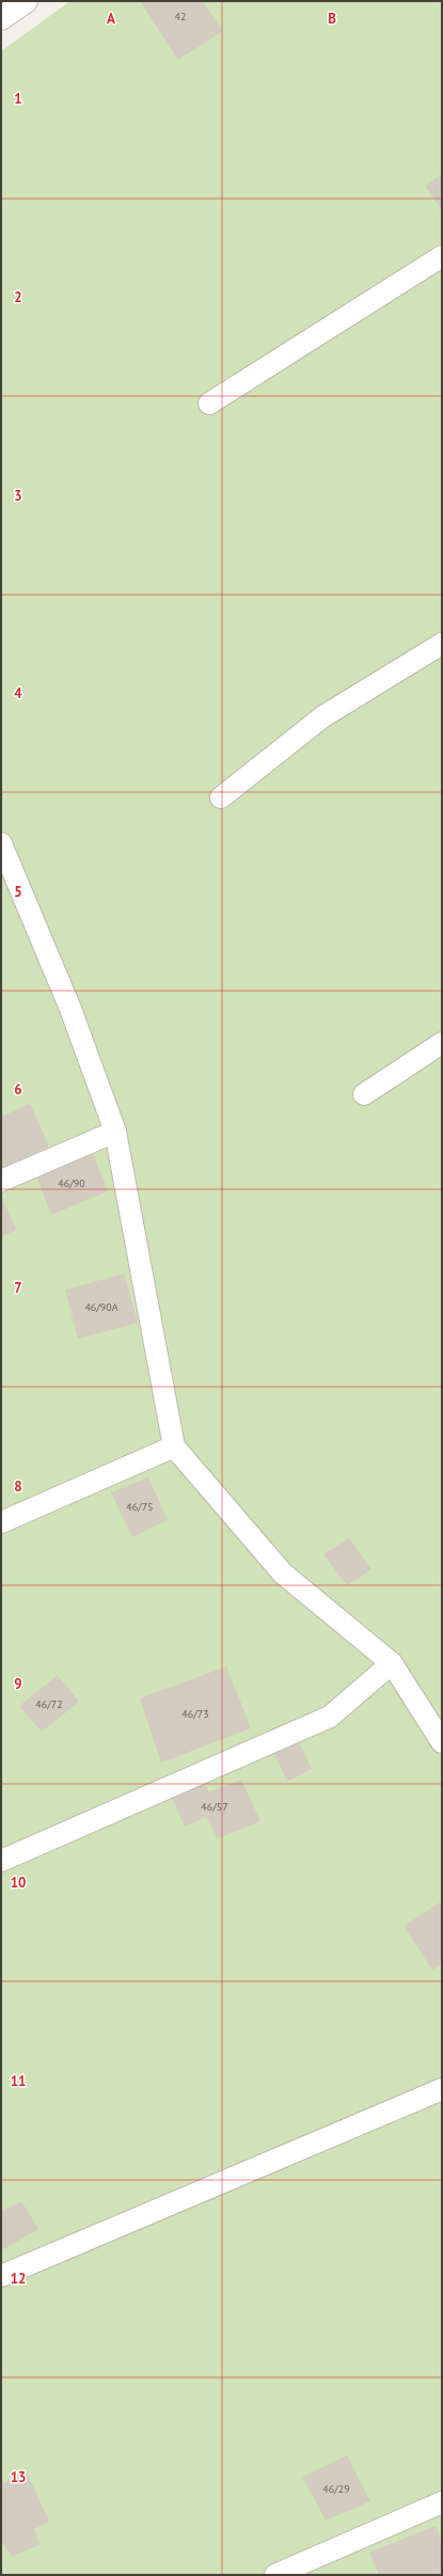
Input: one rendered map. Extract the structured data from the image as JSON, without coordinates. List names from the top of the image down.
{
  "house_numbers": [
    "42",
    "46/90",
    "46/90А",
    "46/75",
    "46/72",
    "46/73",
    "46/57",
    "46/29"
  ],
  "grid": {
    "columns": ["A", "B"],
    "rows": [
      "1",
      "2",
      "3",
      "4",
      "5",
      "6",
      "7",
      "8",
      "9",
      "10",
      "11",
      "12",
      "13"
    ]
  }
}
